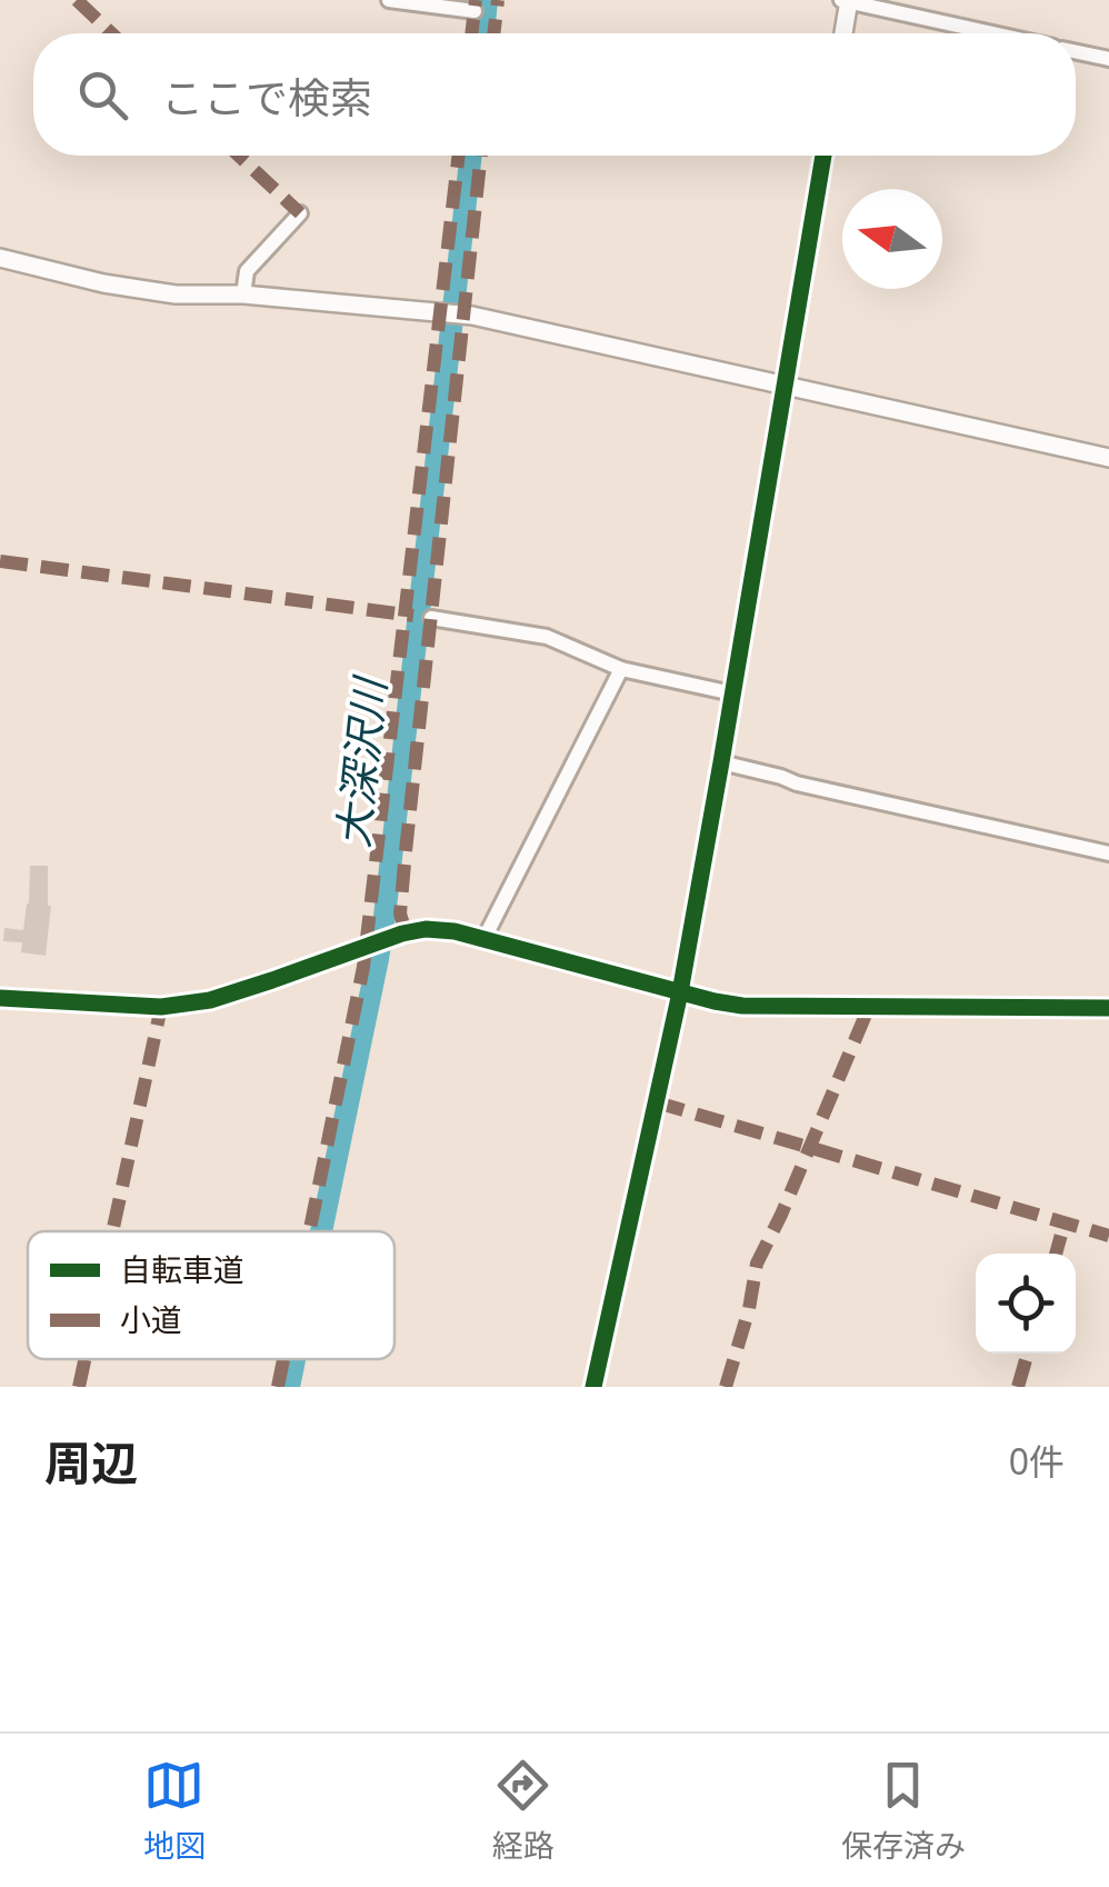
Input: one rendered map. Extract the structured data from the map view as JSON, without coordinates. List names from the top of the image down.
{
  "water": ["大深沢川"],
  "legend": ["自転車道", "小道"],
  "north": "left",
  "page": {
    "search": "ここで検索",
    "heading": ["周辺", "0件"],
    "nav": ["地図", "経路", "保存済み"]
  }
}
